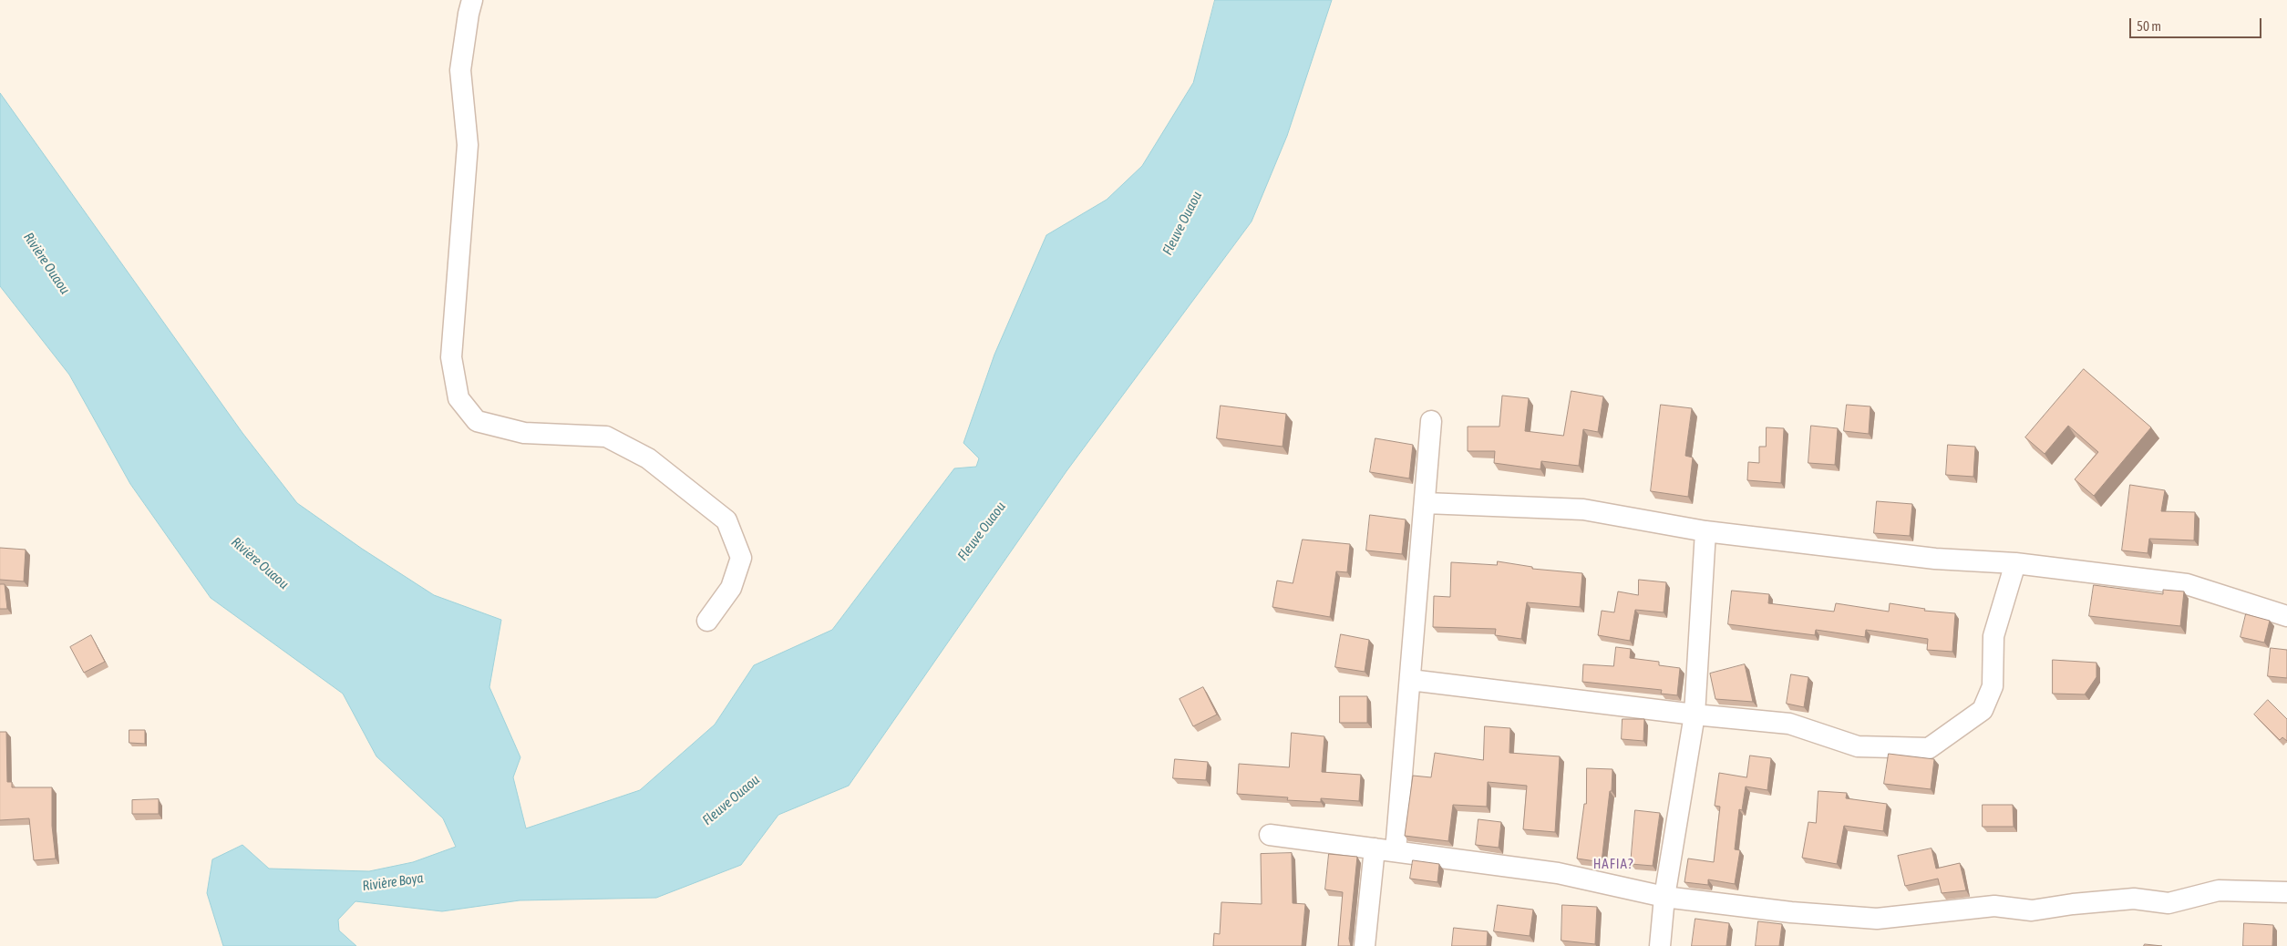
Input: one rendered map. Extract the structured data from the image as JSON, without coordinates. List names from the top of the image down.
{
  "districts": ["HAFIA?"],
  "water": ["Fleuve Ouaou", "Rivière Ouaou", "Rivière Boya"],
  "scale_bar": "50 m"
}
